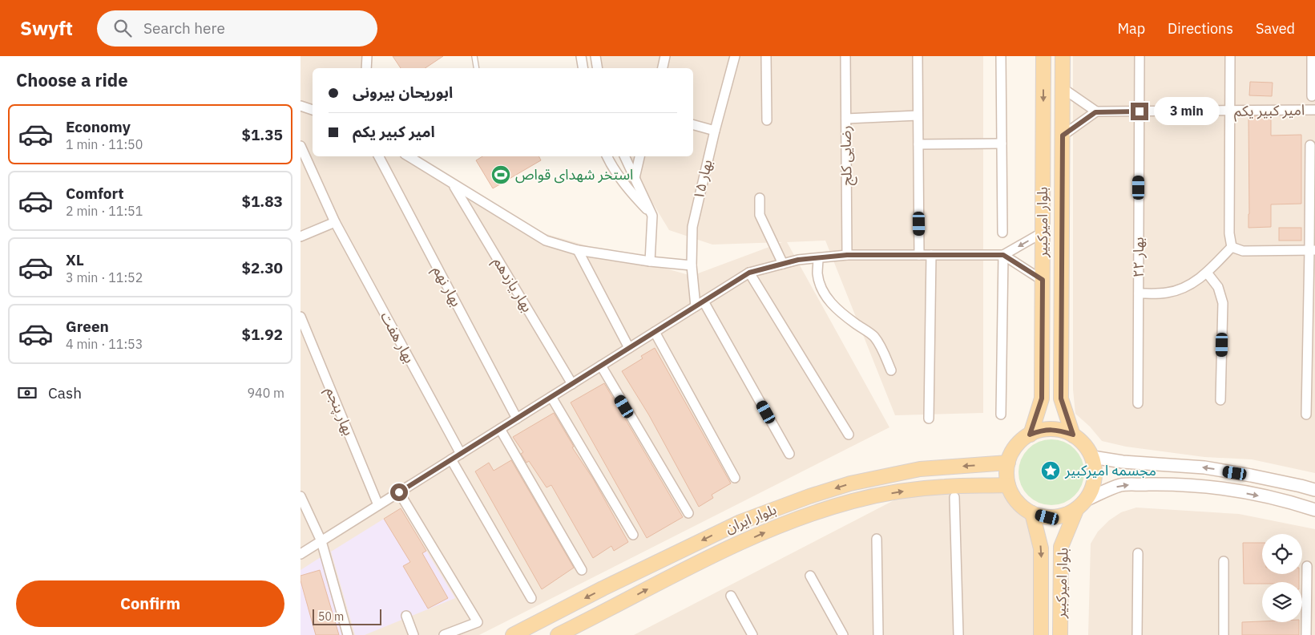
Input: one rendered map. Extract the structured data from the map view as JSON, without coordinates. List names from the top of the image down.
{
  "streets": {
    "main road": ["بلوار امیرکبیر", "بلوار ایران"],
    "street": [
      "امیر کبیر یکم",
      "رضایی کلج",
      "بهار ۱۵",
      "بهار ۲۲",
      "بهار یازدهم",
      "بهار نهم",
      "بهار هفت",
      "بهار پنجم"
    ]
  },
  "crossings": [
    ["امیر کبیر یکم", "بهار ۲۲"],
    ["بلوار امیرکبیر", "بلوار ایران"]
  ],
  "places": {
    "sports": ["استخر شهدای قواص"],
    "place": ["مجسمه امیرکبیر"]
  },
  "scale_bar": "50 m",
  "page": {
    "header": "Swyft",
    "search": "Search here",
    "nav": ["Map", "Directions", "Saved"],
    "heading": "Choose a ride",
    "banner": ["ابوریحان بیرونی", "امیر کبیر یکم"],
    "bubble": "3 min",
    "list": [
      {
        "name": "Economy",
        "note": "1 min · 11:50",
        "value": "$1.35"
      },
      {
        "name": "Comfort",
        "note": "2 min · 11:51",
        "value": "$1.83"
      },
      {
        "name": "XL",
        "note": "3 min · 11:52",
        "value": "$2.30"
      },
      {
        "name": "Green",
        "note": "4 min · 11:53",
        "value": "$1.92"
      }
    ],
    "pay": ["Cash", "940 m"],
    "buttons": "Confirm",
    "scale": "50 m"
  }
}
